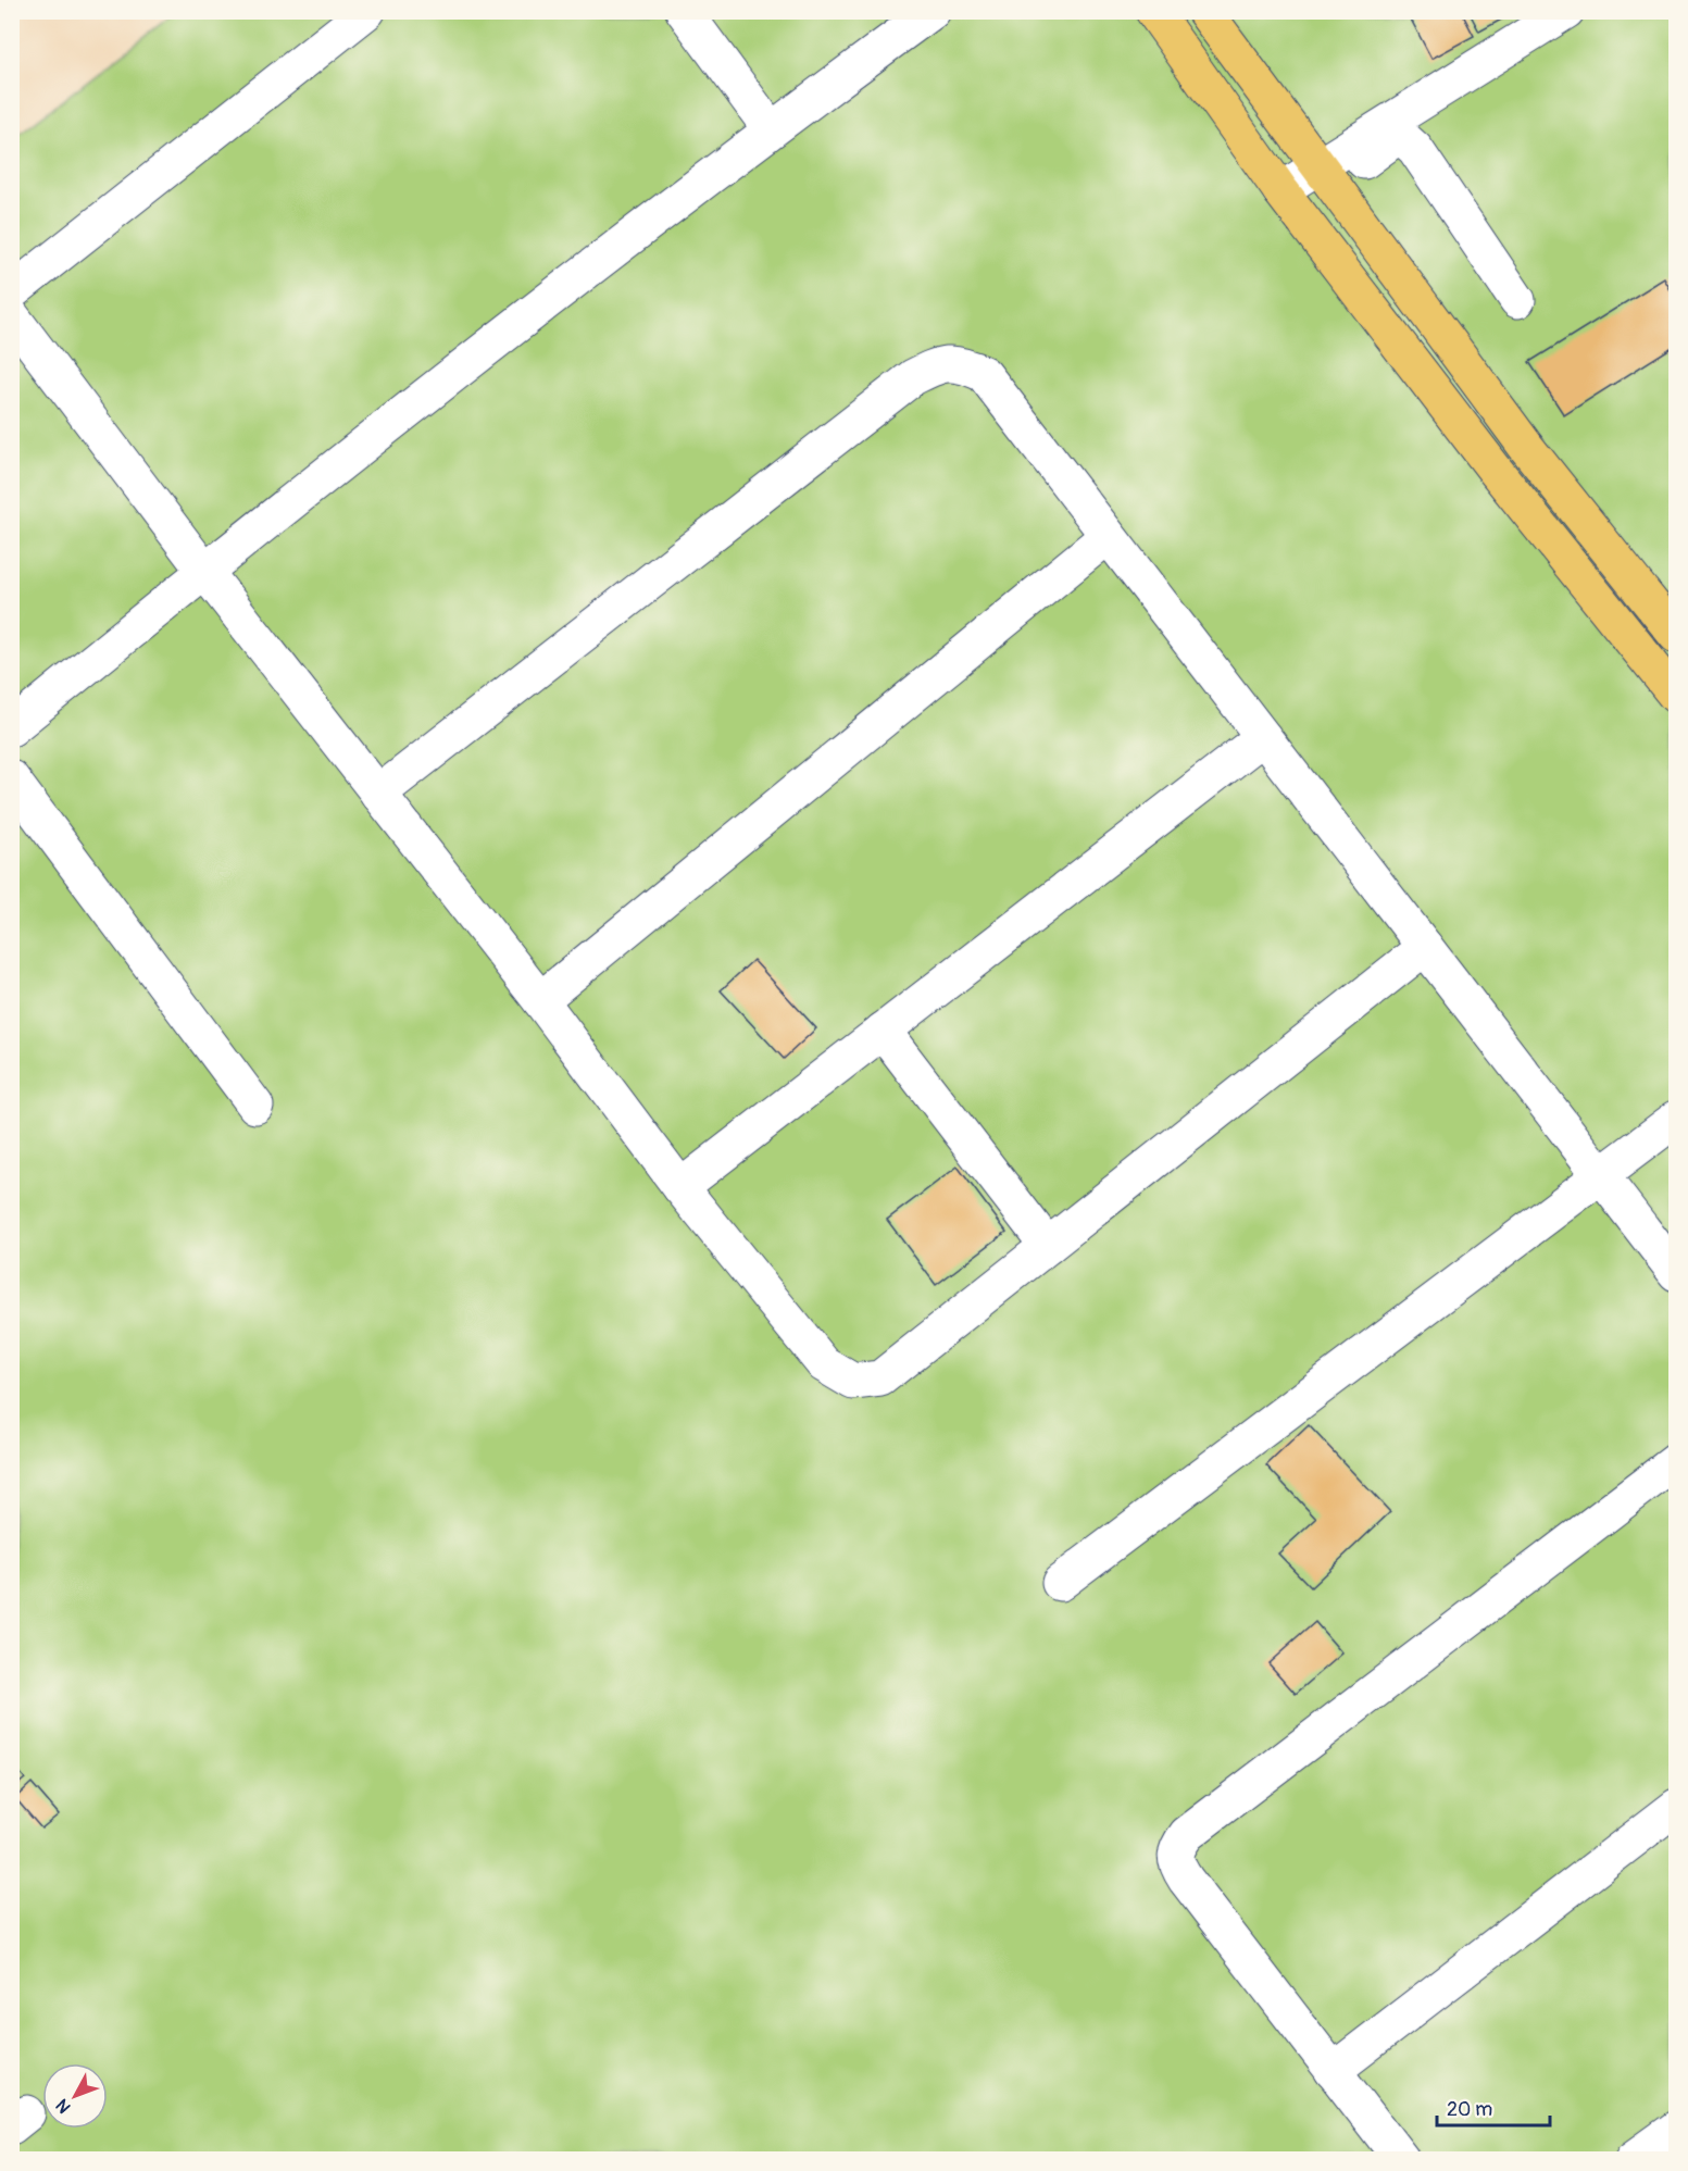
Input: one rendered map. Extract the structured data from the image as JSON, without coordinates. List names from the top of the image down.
{
  "scale_bar": "20 m",
  "north": "bottom left"
}
